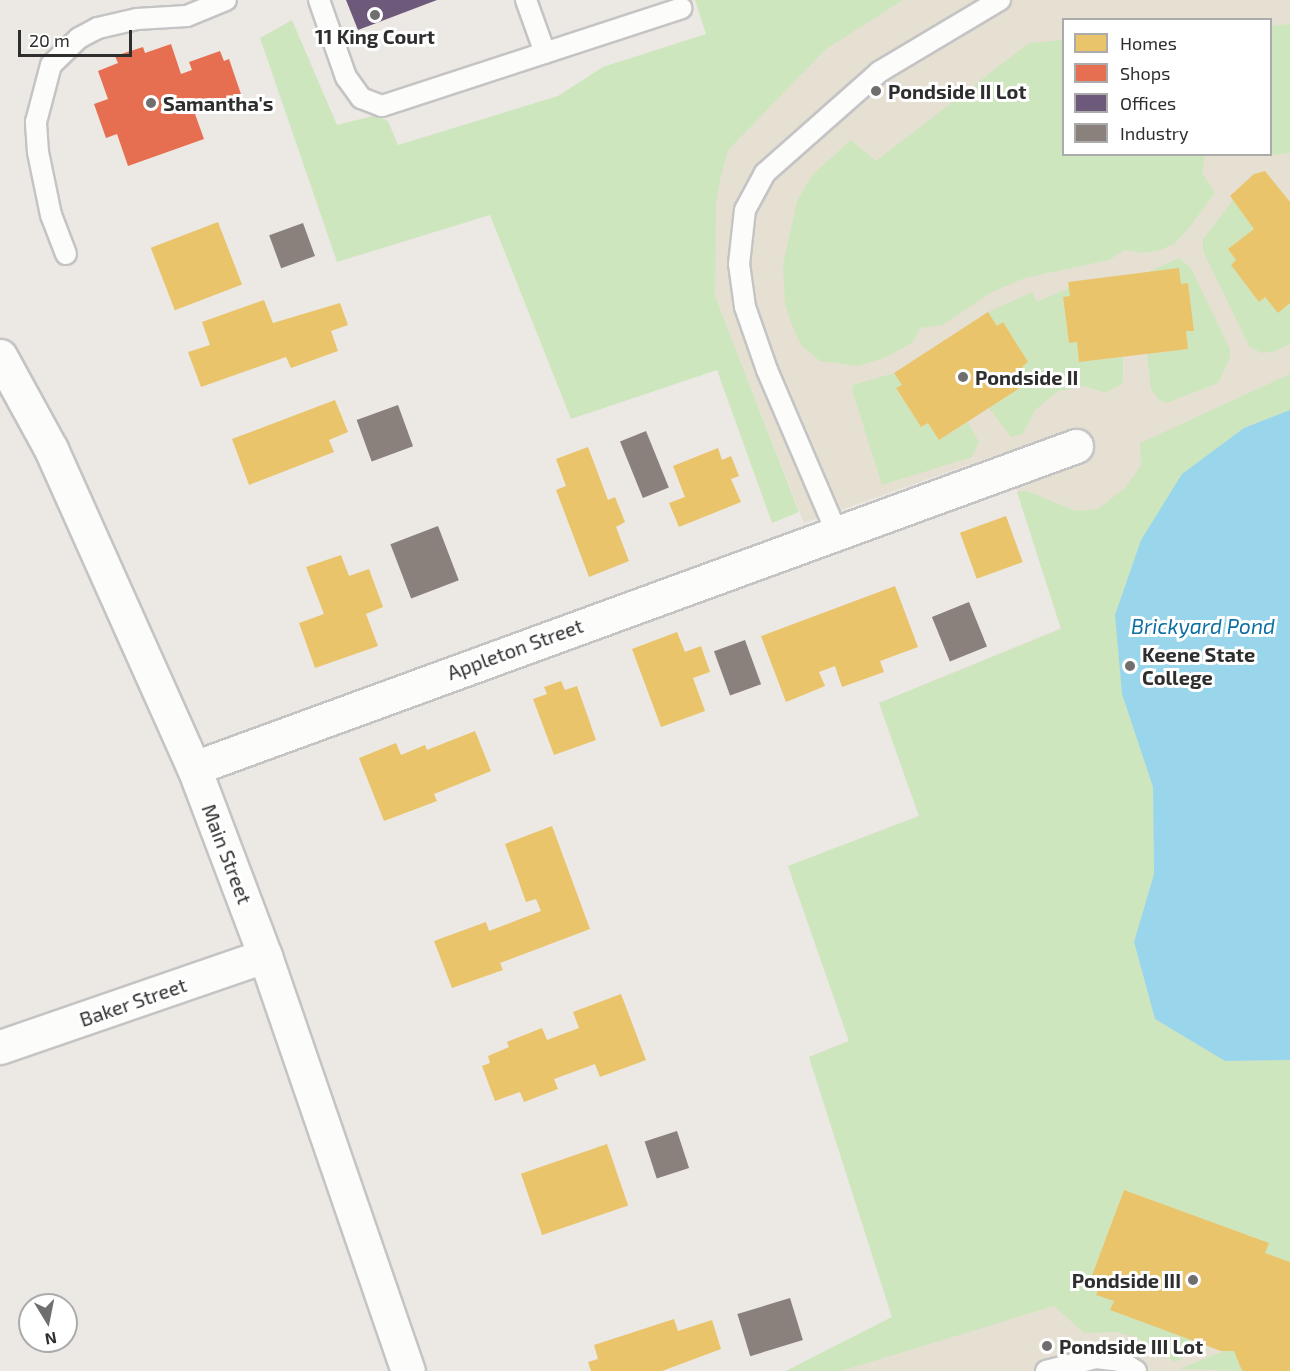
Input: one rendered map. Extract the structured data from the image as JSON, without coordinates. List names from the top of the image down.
{
  "streets": {
    "street": ["Appleton Street", "Main Street", "Baker Street"]
  },
  "crossings": [
    ["Appleton Street", "Main Street"],
    ["Main Street", "Baker Street"]
  ],
  "water": ["Brickyard Pond"],
  "places": [
    "11 King Court",
    "Pondside II Lot",
    "Samantha's",
    "Pondside II",
    "Keene State College",
    "Pondside III",
    "Pondside III Lot"
  ],
  "legend": [
    "Homes",
    "Shops",
    "Offices",
    "Industry"
  ],
  "scale_bar": "20 m",
  "north": "bottom"
}
